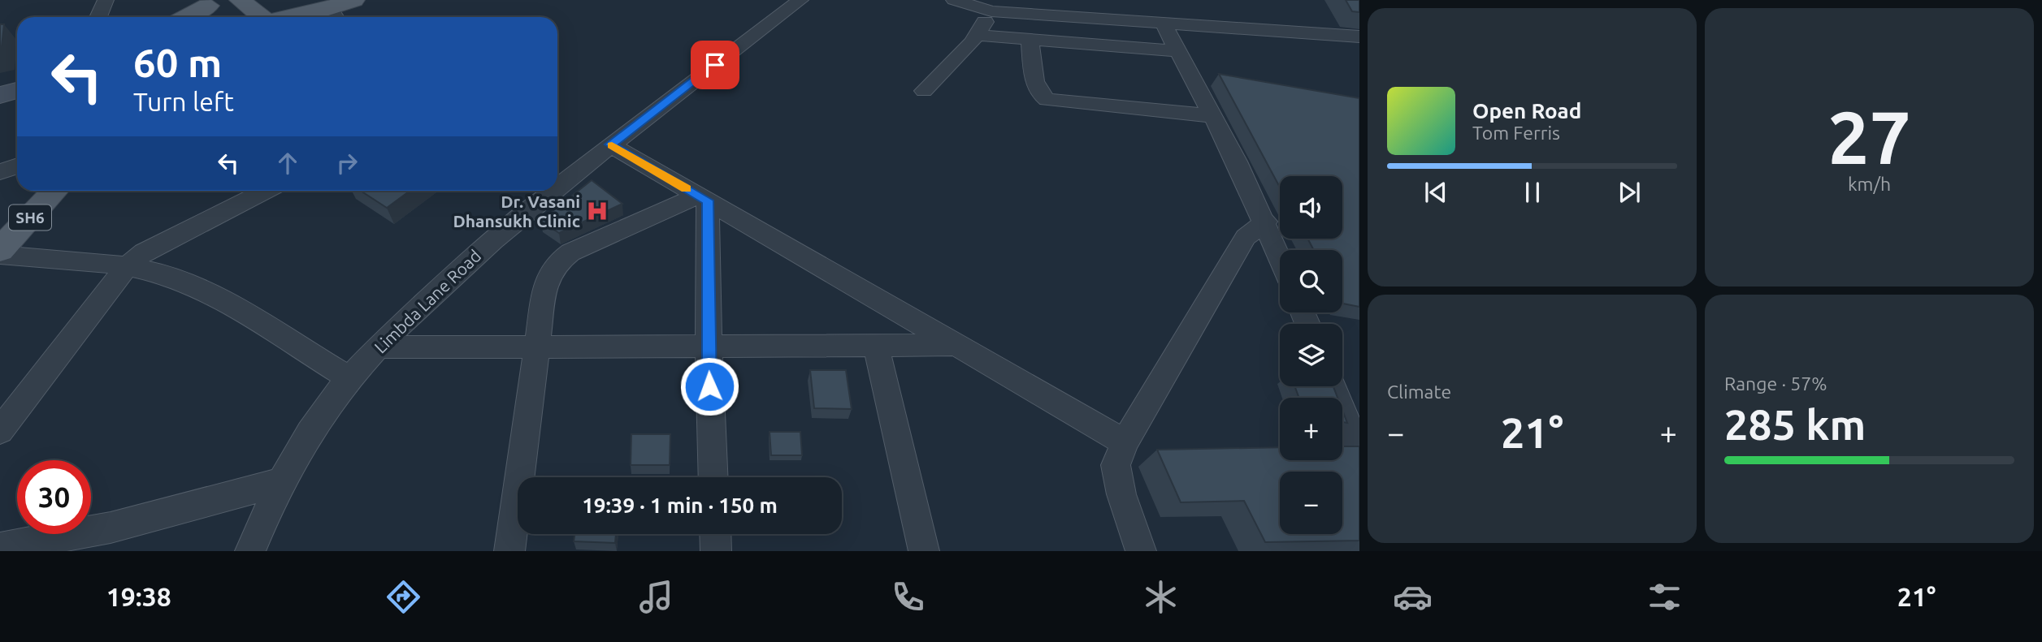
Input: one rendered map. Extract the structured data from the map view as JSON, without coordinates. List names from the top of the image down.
{
  "streets": {
    "main road": ["SH6"],
    "street": ["Limbda Lane Road"]
  },
  "places": {
    "hospital": ["Dr. Vasani Dhansukh Clinic"]
  },
  "page": {
    "tile": [
      ["27", "km/h"],
      "Climate",
      ["Range · 57%", "285 km"]
    ],
    "turn": ["60 m", "Turn left"],
    "song": ["Open Road", "Tom Ferris"],
    "map_buttons": ["+", "−"],
    "heat": ["−", "21°", "+"],
    "limit": "30",
    "trip": "19:39 · 1 min · 150 m",
    "tabs": ["19:38", "21°"]
  }
}
